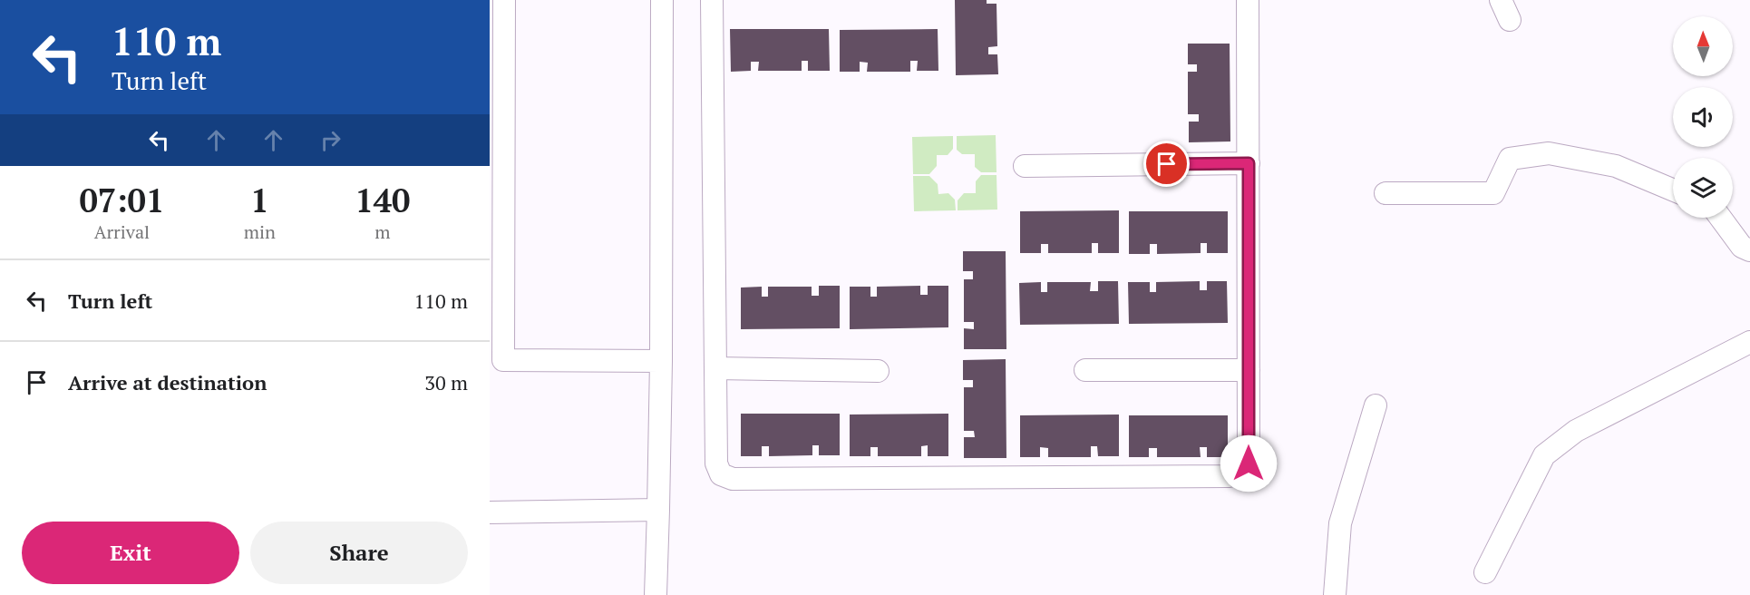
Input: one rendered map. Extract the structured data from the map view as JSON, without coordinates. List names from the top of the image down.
{
  "north": "top",
  "page": {
    "turn": ["110 m", "Turn left"],
    "eta": [
      "07:01",
      "Arrival",
      "1",
      "min",
      "140",
      "m"
    ],
    "list": [
      {
        "name": "Turn left",
        "value": "110 m"
      },
      {
        "name": "Arrive at destination",
        "value": "30 m"
      }
    ],
    "buttons": ["Exit", "Share"]
  }
}
